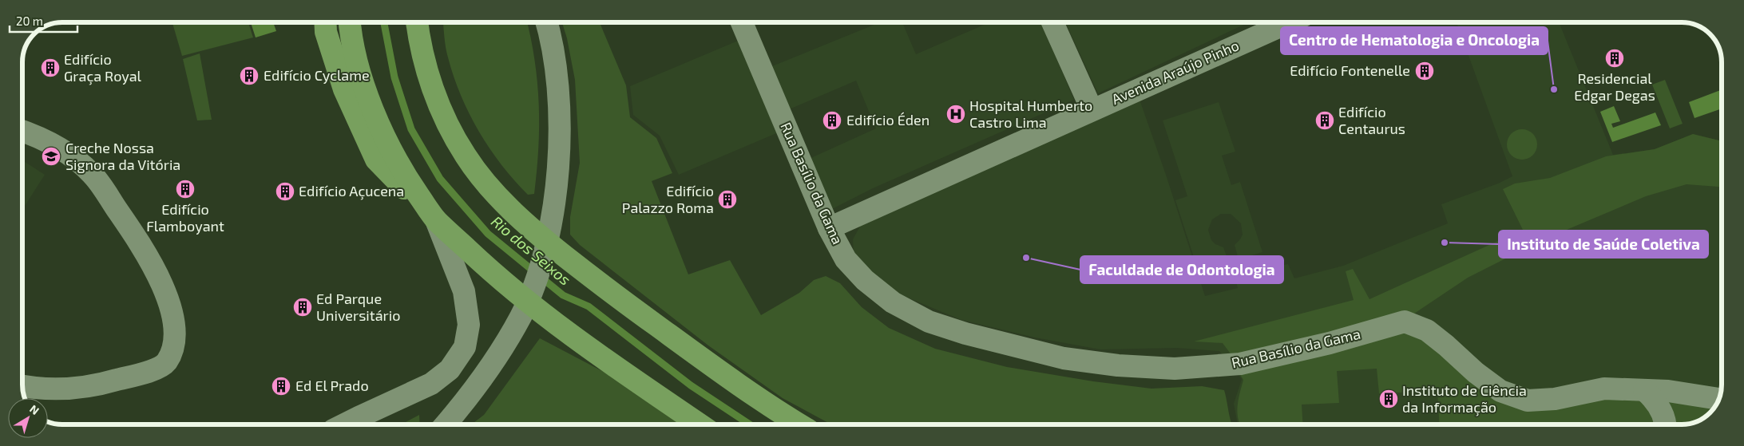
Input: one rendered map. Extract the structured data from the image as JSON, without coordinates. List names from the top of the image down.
{
  "streets": {
    "street": ["Avenida Araújo Pinho", "Rua Basílio da Gama"]
  },
  "crossings": [
    ["Avenida Araújo Pinho", "Rua Basílio da Gama"]
  ],
  "water": ["Rio dos Seixos"],
  "places": {
    "building": [
      "Residencial Edgar Degas",
      "Edifício Graça Royal",
      "Edifício Fontenelle",
      "Edifício Cyclame",
      "Edifício Éden",
      "Edifício Centaurus",
      "Edifício Flamboyant",
      "Edifício Açucena",
      "Edifício Palazzo Roma",
      "Ed Parque Universitário",
      "Ed El Prado",
      "Instituto de Ciência da Informação"
    ],
    "other": ["Centro de Hematologia e Oncologia", "Instituto de Saúde Coletiva", "Faculdade de Odontologia"],
    "hospital": ["Hospital Humberto Castro Lima"],
    "school or university": ["Creche Nossa Signora da Vitória"]
  },
  "scale_bar": "20 m",
  "north": "top right"
}
